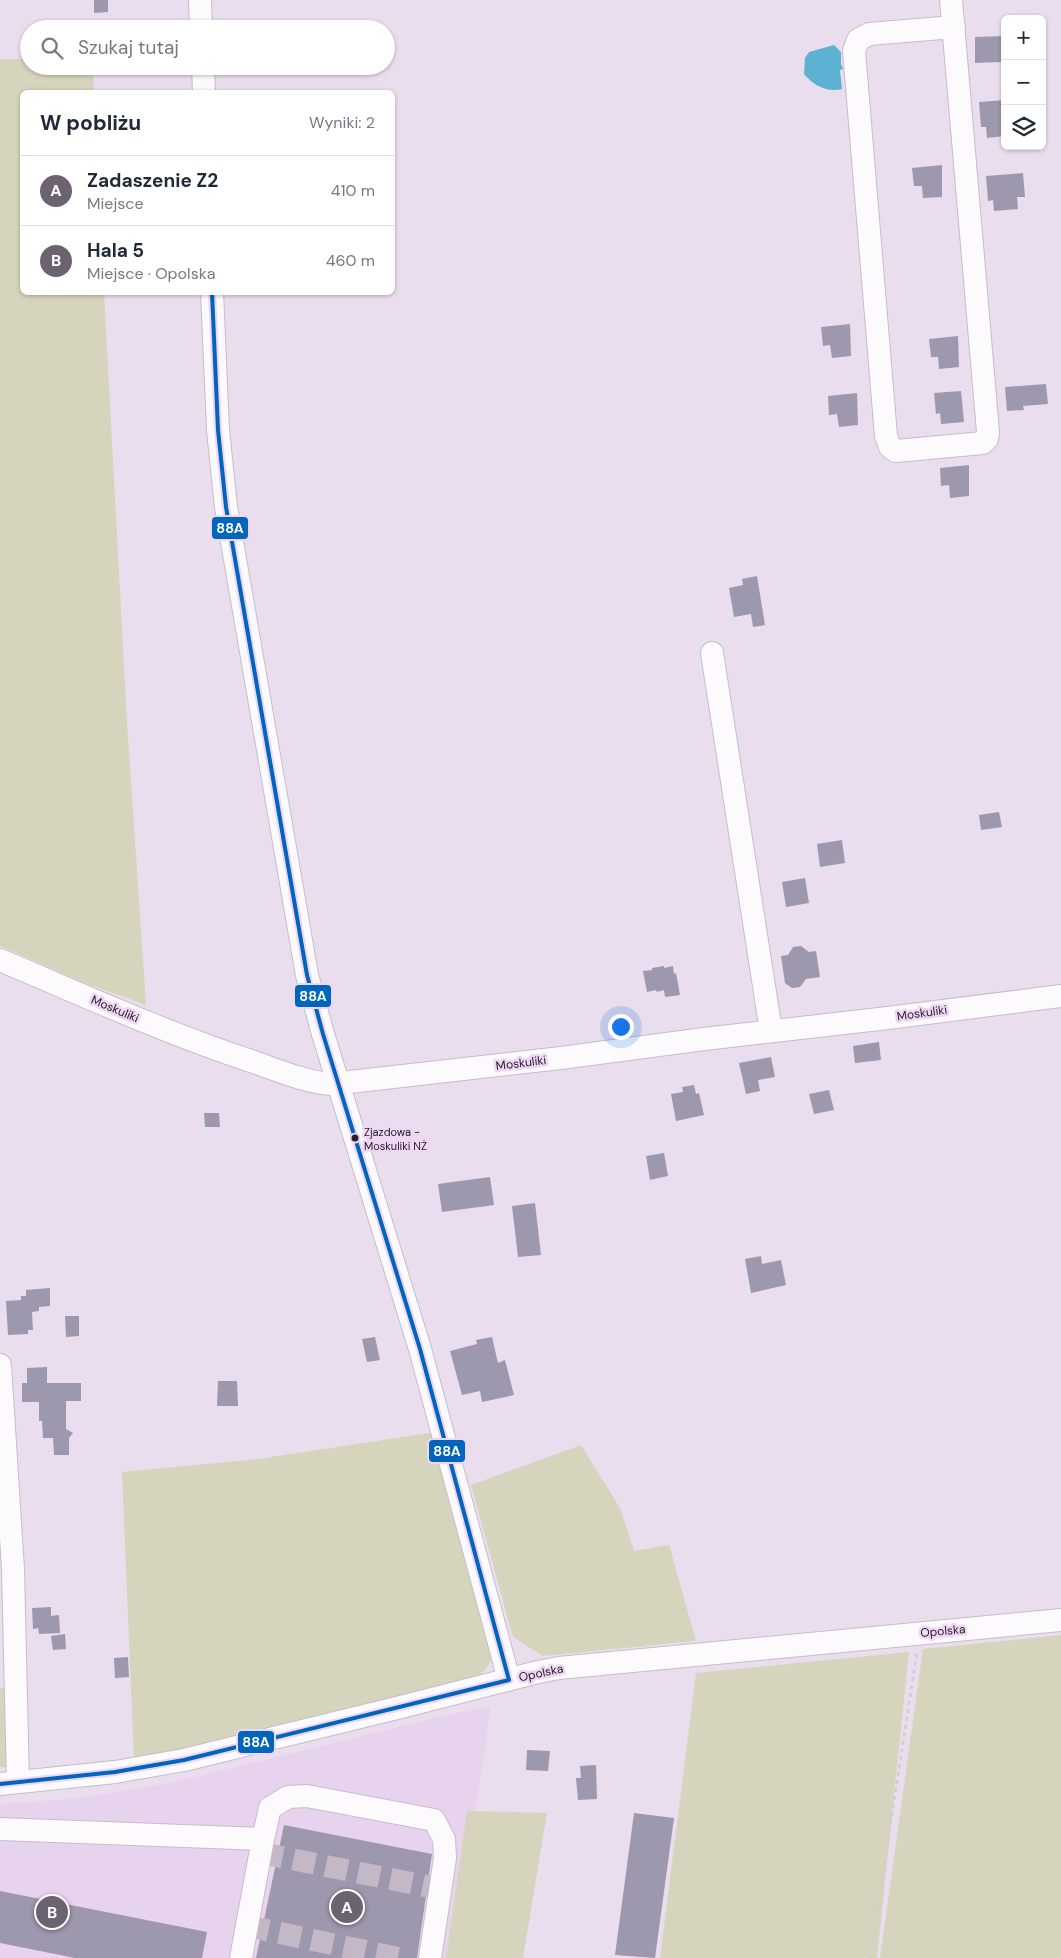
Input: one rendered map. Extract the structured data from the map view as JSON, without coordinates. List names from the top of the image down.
{
  "streets": {
    "street": ["Moskuliki", "Opolska"]
  },
  "places": ["Zjazdowa - Moskuliki NŻ"],
  "lines": ["transit line 88A"],
  "page": {
    "map_buttons": ["+", "−"],
    "search": "Szukaj tutaj",
    "heading": ["W pobliżu", "Wyniki: 2"],
    "list": [
      {
        "mark": "A",
        "name": "Zadaszenie Z2",
        "note": "Miejsce",
        "value": "410 m"
      },
      {
        "mark": "B",
        "name": "Hala 5",
        "note": "Miejsce · Opolska",
        "value": "460 m"
      }
    ],
    "pins": ["A", "B"]
  }
}
